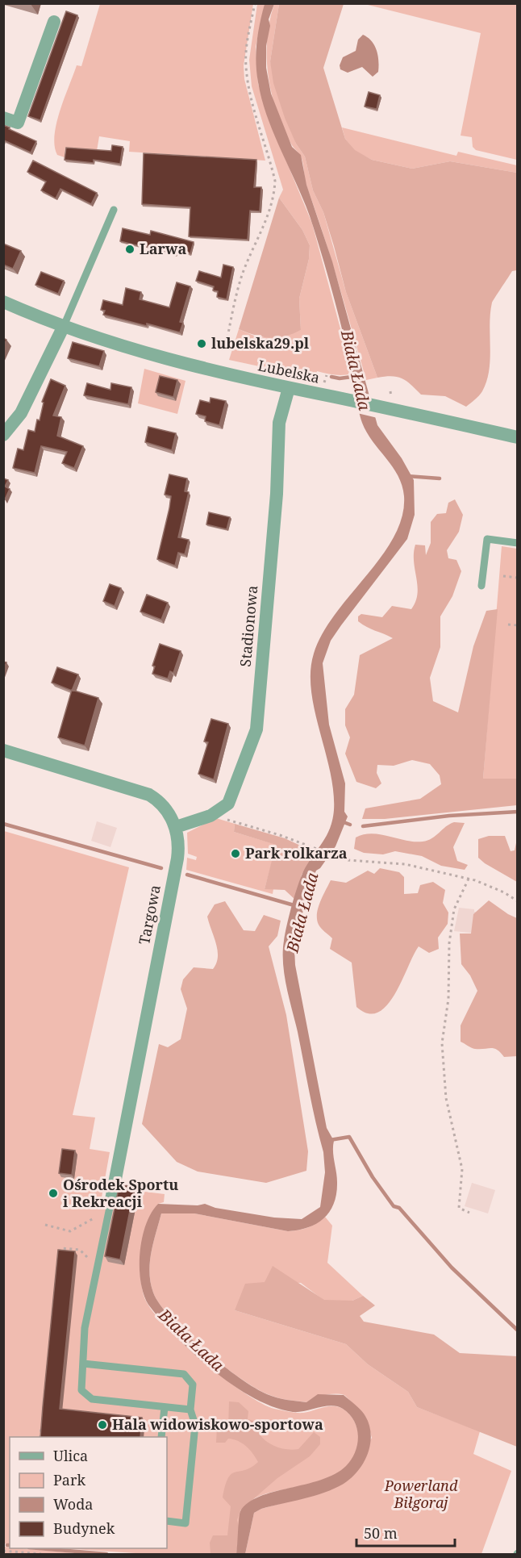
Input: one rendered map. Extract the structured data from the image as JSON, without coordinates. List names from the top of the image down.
{
  "streets": {
    "street": ["Lubelska", "Stadionowa", "Targowa"]
  },
  "crossings": [
    ["Lubelska", "Stadionowa"],
    ["Stadionowa", "Targowa"]
  ],
  "water": ["Biała Łada"],
  "parks": ["Powerland Biłgoraj"],
  "places": [
    "Larwa",
    "lubelska29.pl",
    "Park rolkarza",
    "Ośrodek Sportu i Rekreacji",
    "Hala widowiskowo-sportowa"
  ],
  "legend": [
    "Ulica",
    "Park",
    "Woda",
    "Budynek"
  ],
  "scale_bar": "50 m"
}
